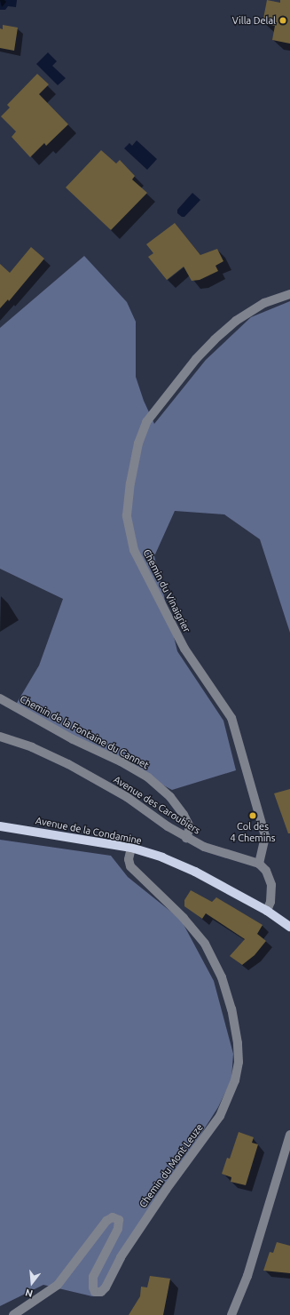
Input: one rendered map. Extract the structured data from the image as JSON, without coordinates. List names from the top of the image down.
{
  "streets": {
    "main road": ["Avenue de la Condamine"],
    "street": [
      "Chemin du Vinaigrier",
      "Chemin de la Fontaine du Cannet",
      "Avenue des Caroubiers",
      "Chemin du Mont Leuze"
    ]
  },
  "crossings": [
    ["Chemin du Vinaigrier", "Avenue des Caroubiers"],
    ["Chemin de la Fontaine du Cannet", "Avenue des Caroubiers"],
    ["Avenue de la Condamine", "Chemin du Mont Leuze"]
  ],
  "places": ["Villa Delal", "Col des 4 Chemins"],
  "north": "bottom"
}
